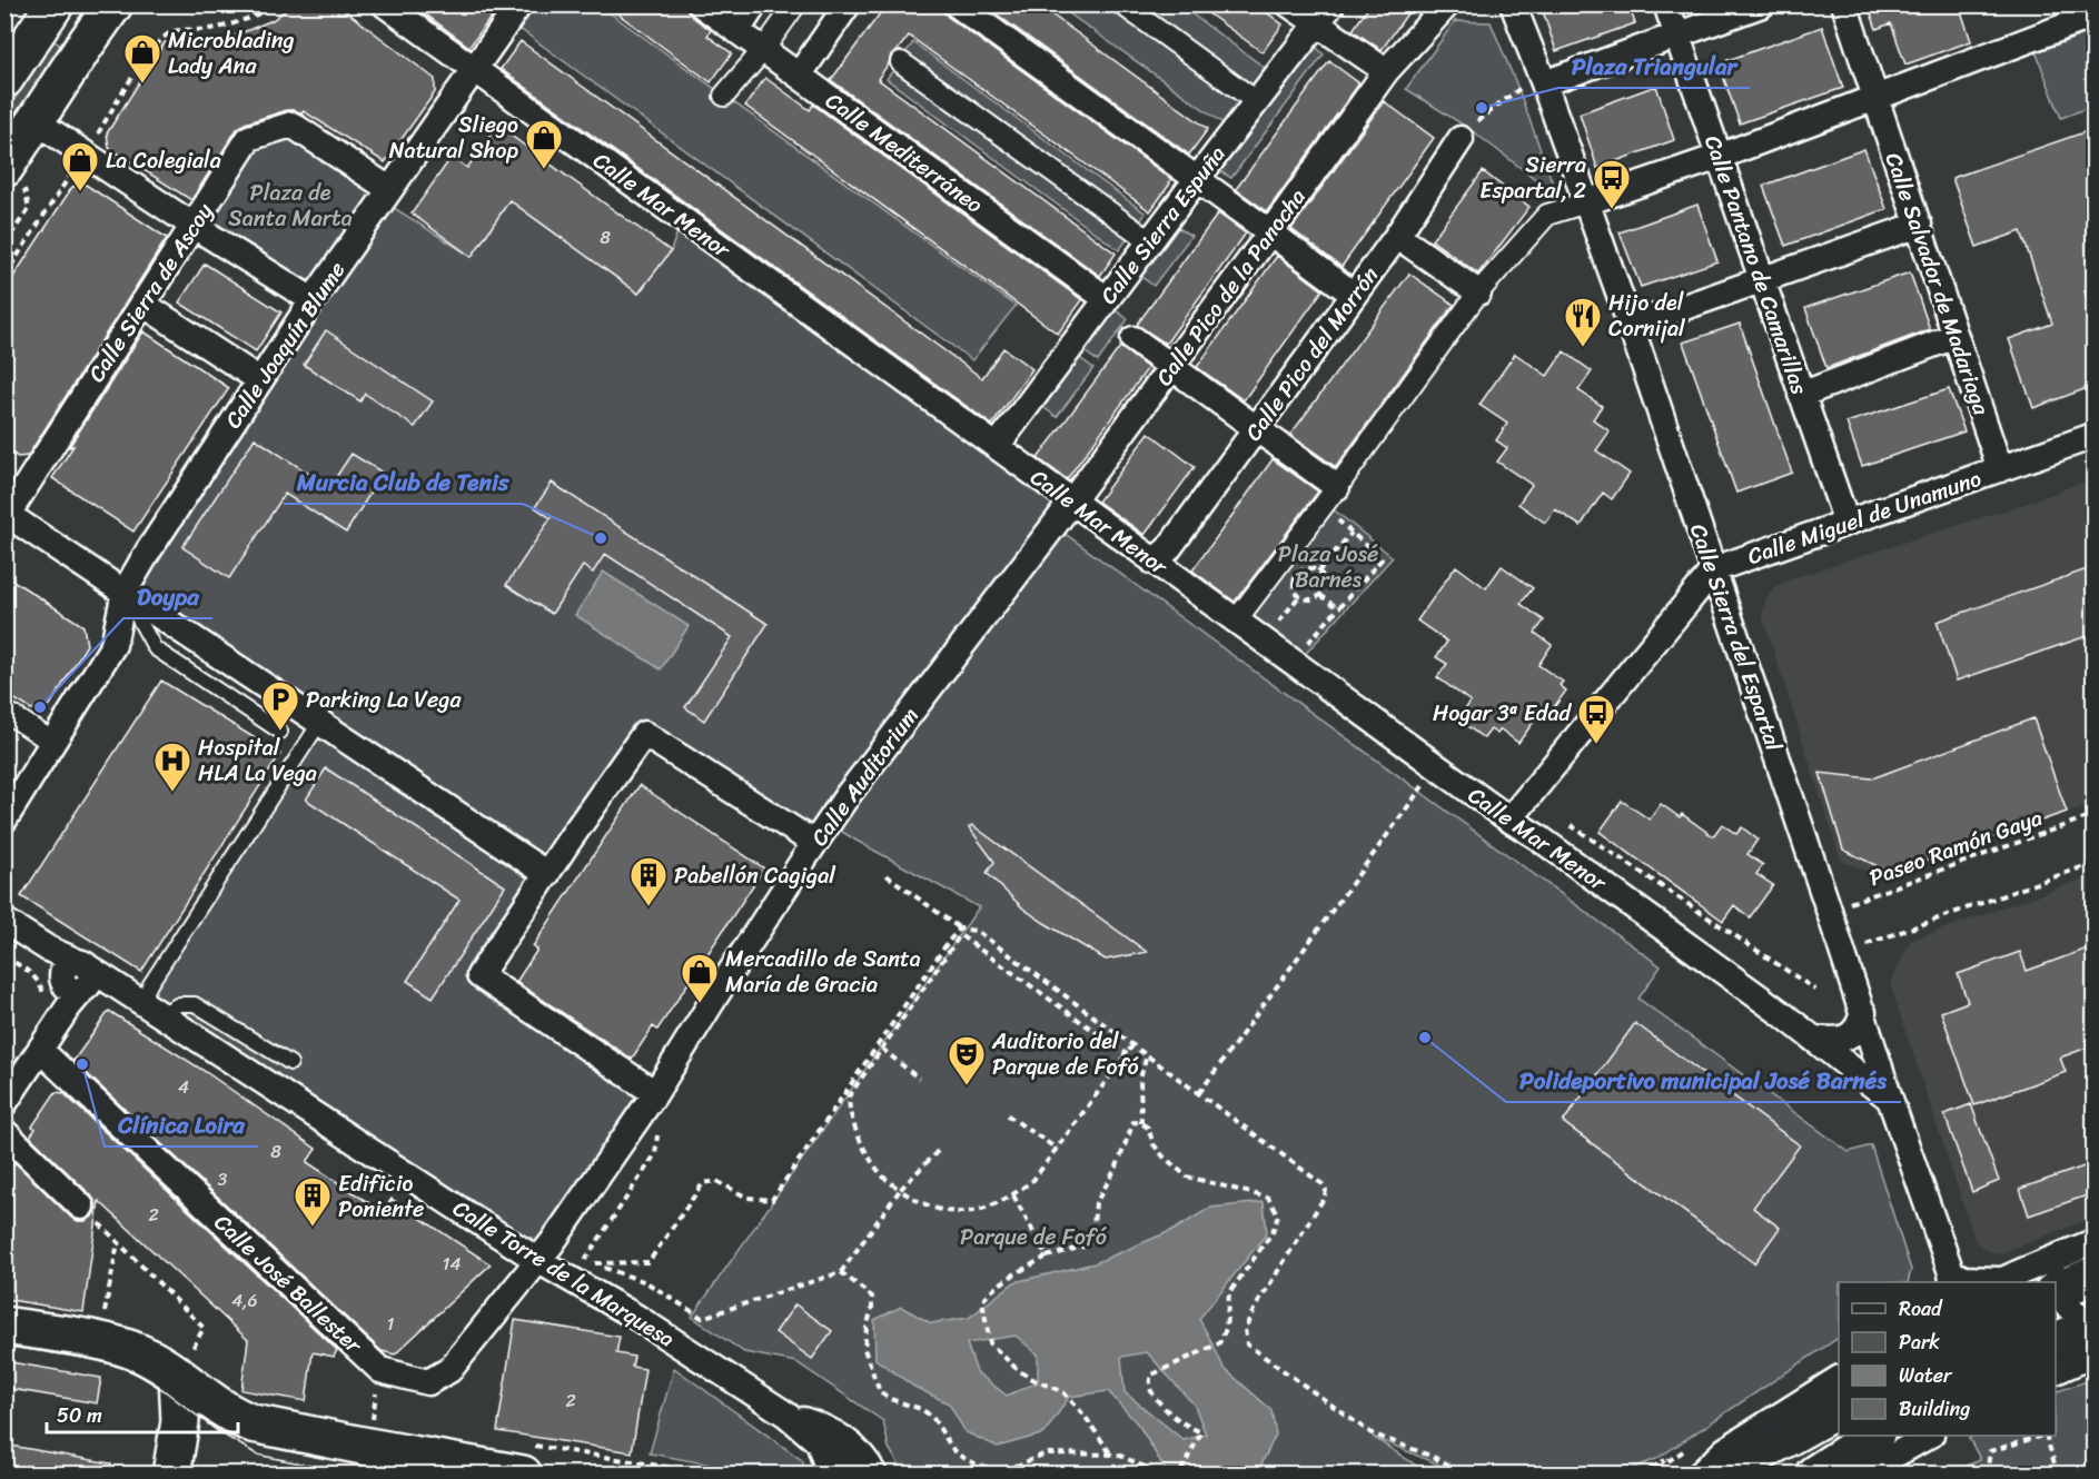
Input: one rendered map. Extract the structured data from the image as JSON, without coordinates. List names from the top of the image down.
{
  "streets": {
    "street": [
      "Calle Mediterráneo",
      "Calle Mar Menor",
      "Calle Sierra Espuña",
      "Calle Pantano de Camarillas",
      "Calle Salvador de Madariaga",
      "Calle Pico de la Panocha",
      "Calle Sierra de Ascoy",
      "Calle Joaquín Blume",
      "Calle Pico del Morrón",
      "Calle Miguel de Unamuno",
      "Calle Sierra del Espartal",
      "Calle Auditorium",
      "Calle Torre de la Marquesa",
      "Calle José Ballester"
    ],
    "path": ["Paseo Ramón Gaya"]
  },
  "crossings": [
    ["Calle Mediterráneo", "Calle Sierra Espuña"],
    ["Calle Mar Menor", "Calle Sierra Espuña"],
    ["Calle Mar Menor", "Calle Pico de la Panocha"],
    ["Calle Mar Menor", "Calle Joaquín Blume"],
    ["Calle Mar Menor", "Calle Pico del Morrón"],
    ["Calle Mar Menor", "Calle Sierra del Espartal"],
    ["Calle Mar Menor", "Calle Auditorium"],
    ["Calle Pantano de Camarillas", "Calle Miguel de Unamuno"],
    ["Calle Salvador de Madariaga", "Calle Miguel de Unamuno"],
    ["Calle Pico de la Panocha", "Calle Auditorium"],
    ["Calle Sierra de Ascoy", "Calle Joaquín Blume"],
    ["Calle Miguel de Unamuno", "Calle Sierra del Espartal"],
    ["Calle Sierra del Espartal", "Paseo Ramón Gaya"],
    ["Calle Auditorium", "Calle Torre de la Marquesa"],
    ["Calle Auditorium", "Calle José Ballester"],
    ["Calle Torre de la Marquesa", "Calle José Ballester"]
  ],
  "parks": ["Plaza de Santa Marta", "Plaza José Barnés", "Parque de Fofó"],
  "places": {
    "shop": [
      "Microblading Lady Ana",
      "Sliego Natural Shop",
      "La Colegiala",
      "Mercadillo de Santa María de Gracia"
    ],
    "other": [
      "Plaza Triangular",
      "Murcia Club de Tenis",
      "Doypa",
      "Polideportivo municipal José Barnés",
      "Clínica Loira"
    ],
    "bus stop": ["Sierra Espartal, 2", "Hogar 3ª Edad"],
    "restaurant": ["Hijo del Cornijal"],
    "parking": ["Parking La Vega"],
    "hospital": ["Hospital HLA La Vega"],
    "building": ["Pabellón Cagigal", "Edificio Poniente"],
    "theatre": ["Auditorio del Parque de Fofó"]
  },
  "house_numbers": [
    "8",
    "4",
    "8",
    "3",
    "2",
    "14",
    "4,6",
    "1",
    "2"
  ],
  "legend": [
    "Road",
    "Park",
    "Water",
    "Building"
  ],
  "scale_bar": "50 m"
}
